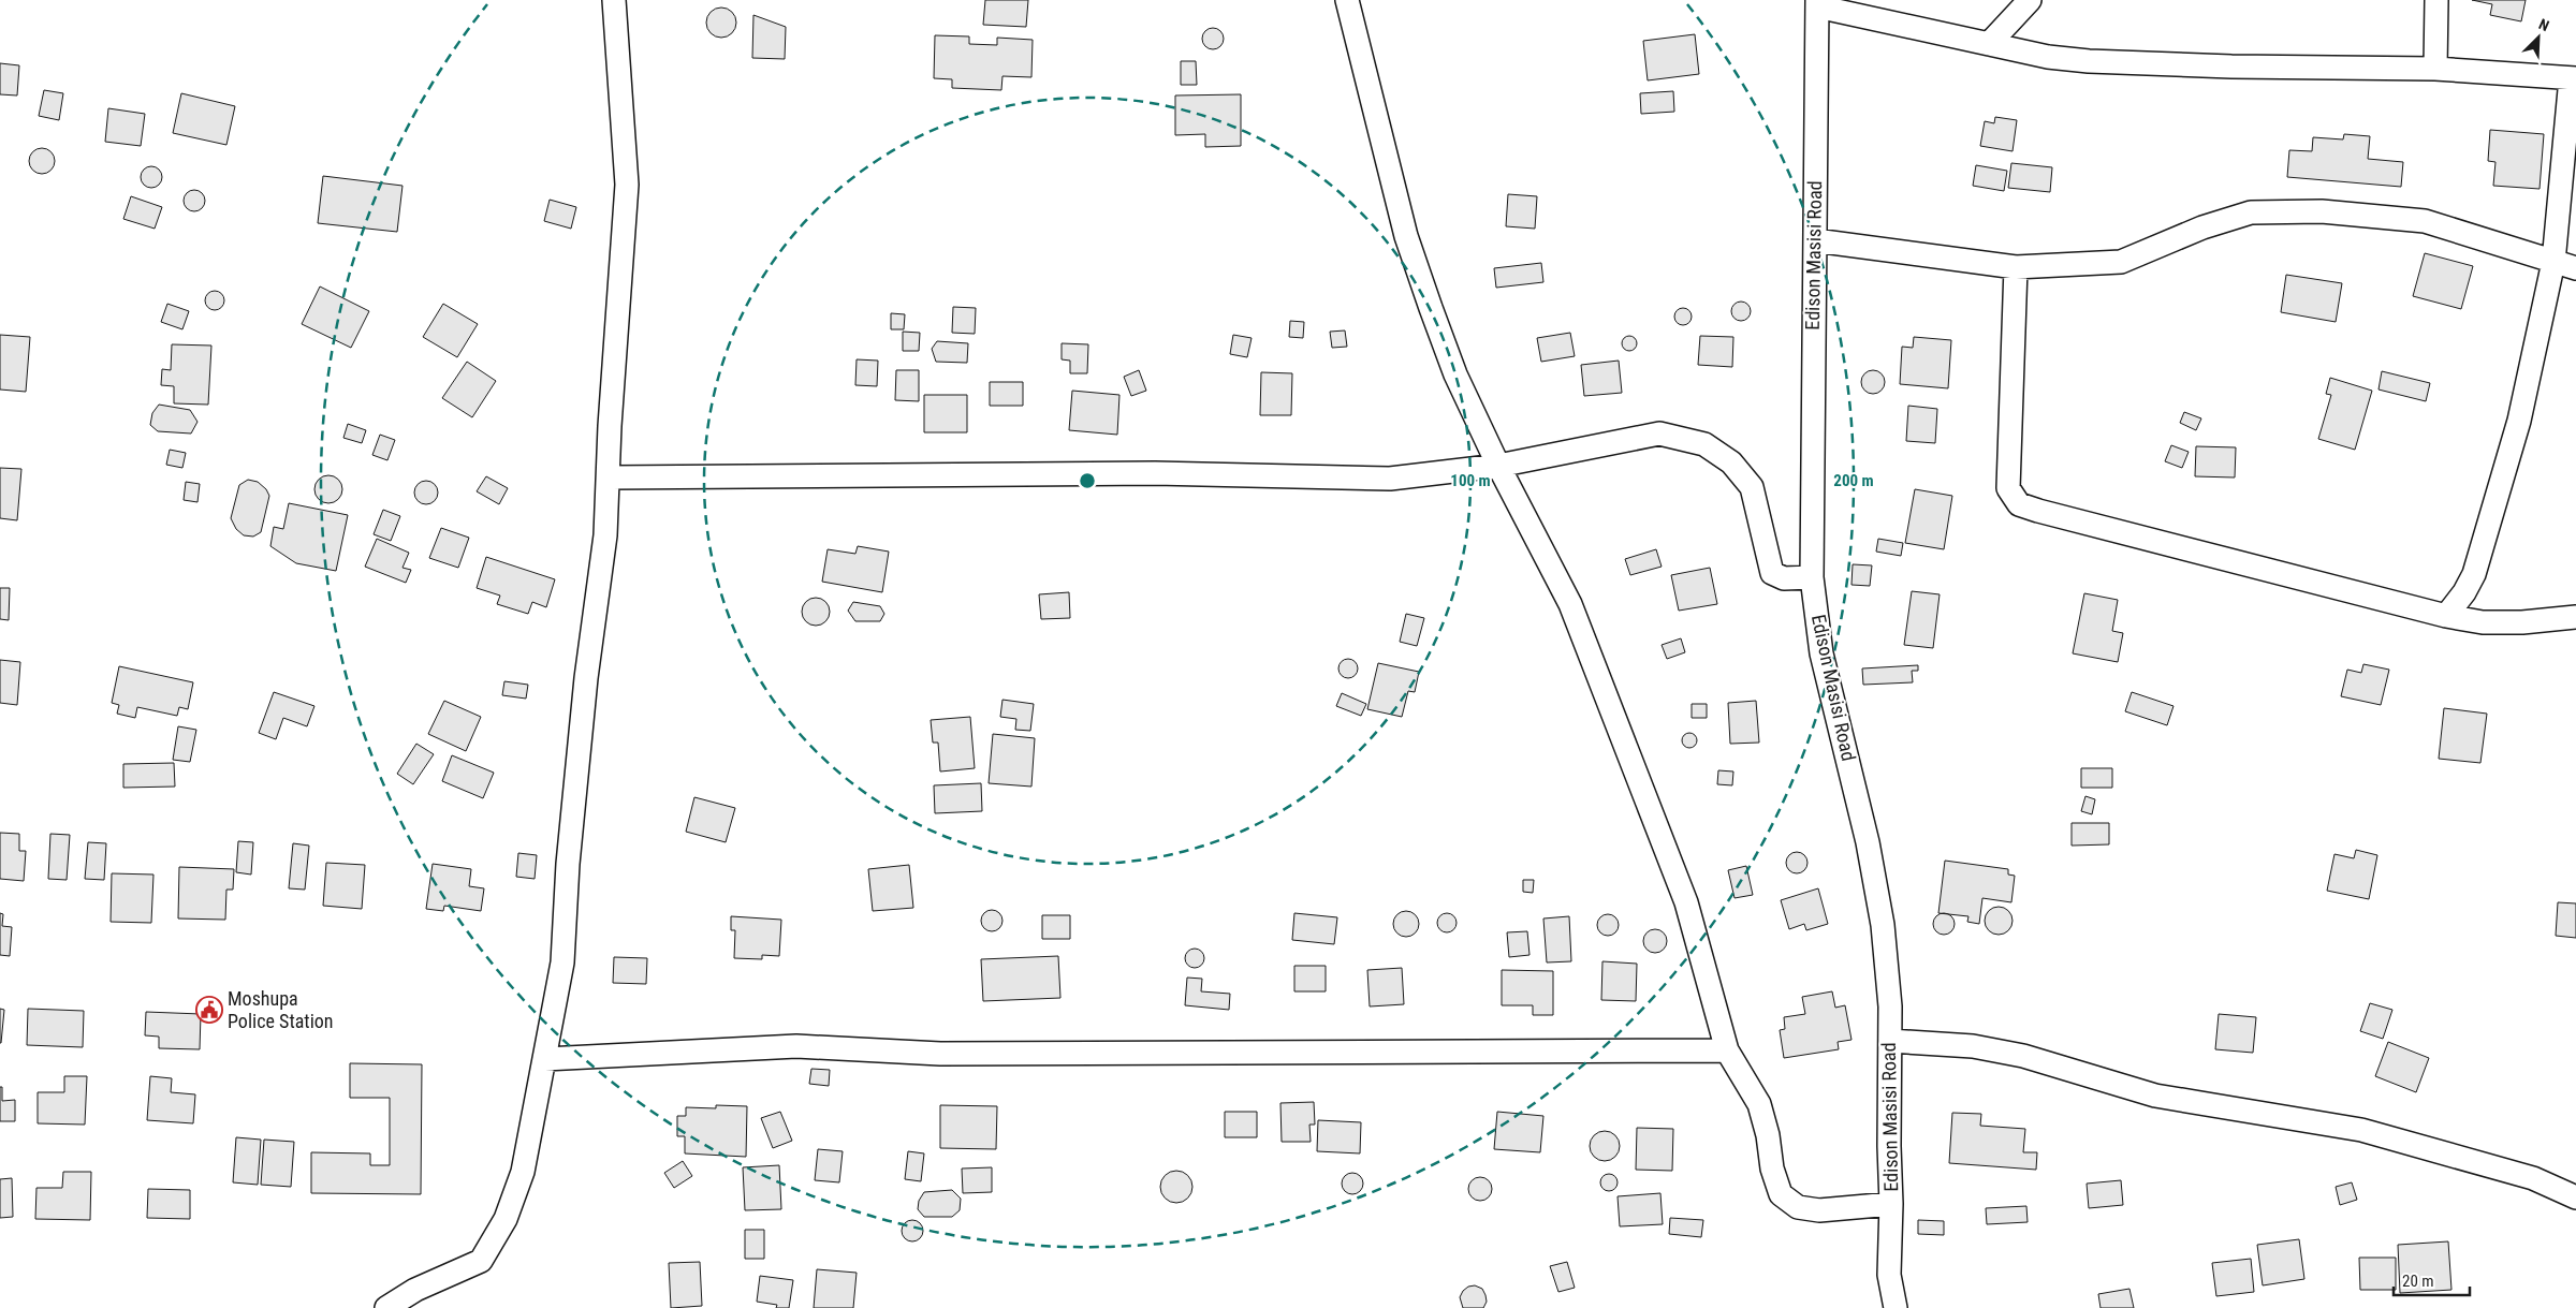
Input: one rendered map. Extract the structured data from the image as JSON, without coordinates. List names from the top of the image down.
{
  "streets": {
    "street": ["Edison Masisi Road"]
  },
  "places": {
    "public building": ["Moshupa Police Station"]
  },
  "scale_bar": "20 m",
  "north": "top right",
  "rings": ["100 m", "200 m"]
}
